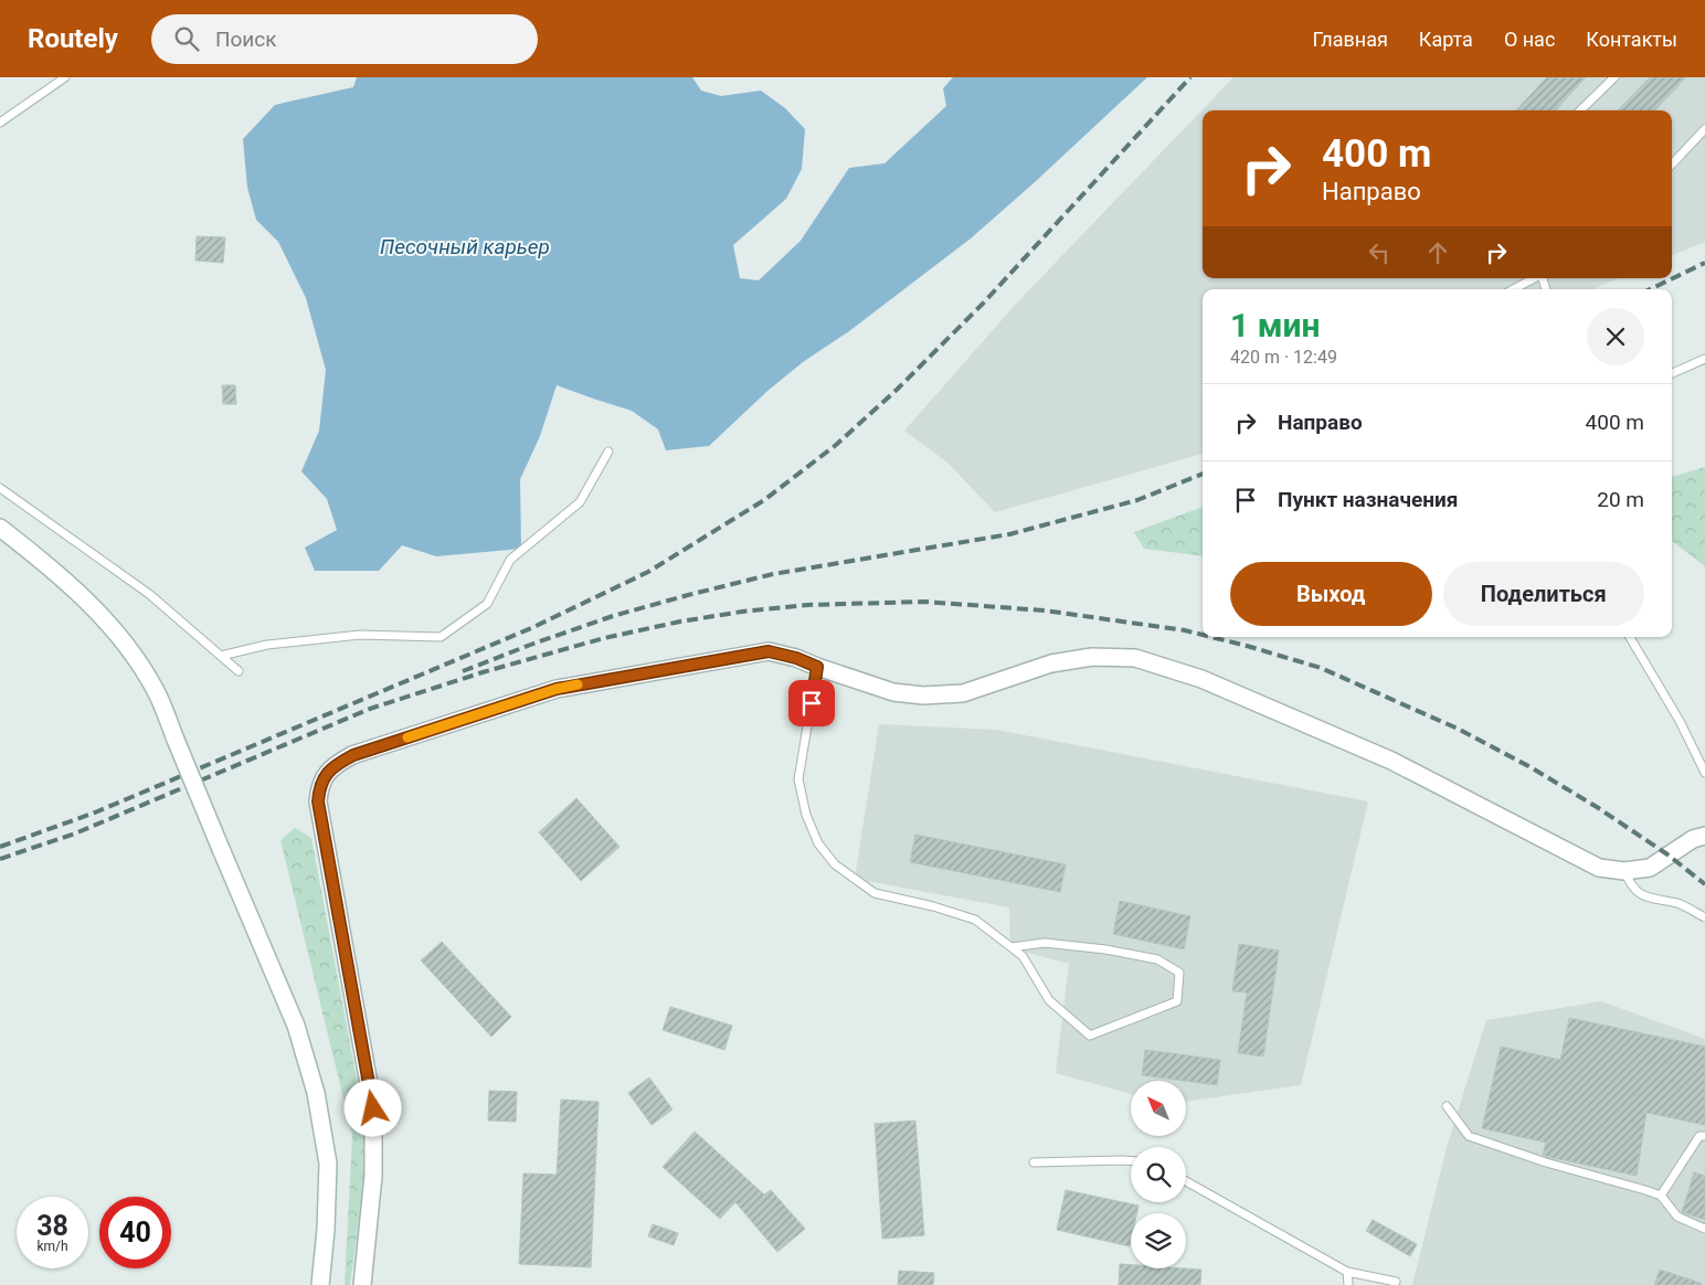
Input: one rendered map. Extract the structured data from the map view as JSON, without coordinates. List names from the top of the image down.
{
  "water": ["Песочный карьер"],
  "north": "top left",
  "page": {
    "header": "Routely",
    "search": "Поиск",
    "nav": [
      "Главная",
      "Карта",
      "О нас",
      "Контакты"
    ],
    "turn": ["400 m", "Направо"],
    "heading": ["1 мин", "420 m · 12:49"],
    "list": [
      {
        "name": "Направо",
        "value": "400 m"
      },
      {
        "name": "Пункт назначения",
        "value": "20 m"
      }
    ],
    "buttons": ["Выход", "Поделиться"],
    "speed": "38 km/h",
    "limit": "40"
  }
}
